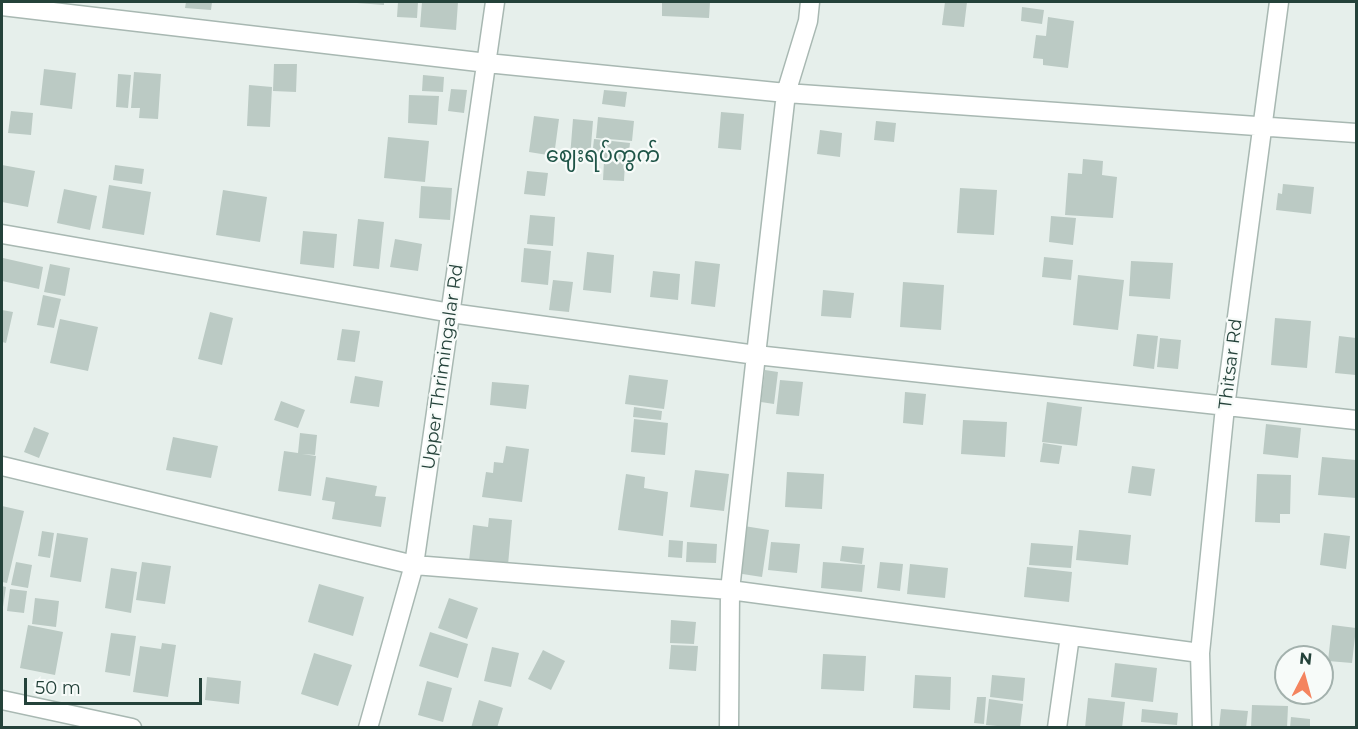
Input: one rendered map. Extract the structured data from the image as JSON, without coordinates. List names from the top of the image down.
{
  "streets": {
    "street": ["Thitsar Rd", "Upper Thrimingalar Rd"]
  },
  "districts": ["ဈေးရပ်ကွက်"],
  "scale_bar": "50 m",
  "north": "top"
}
